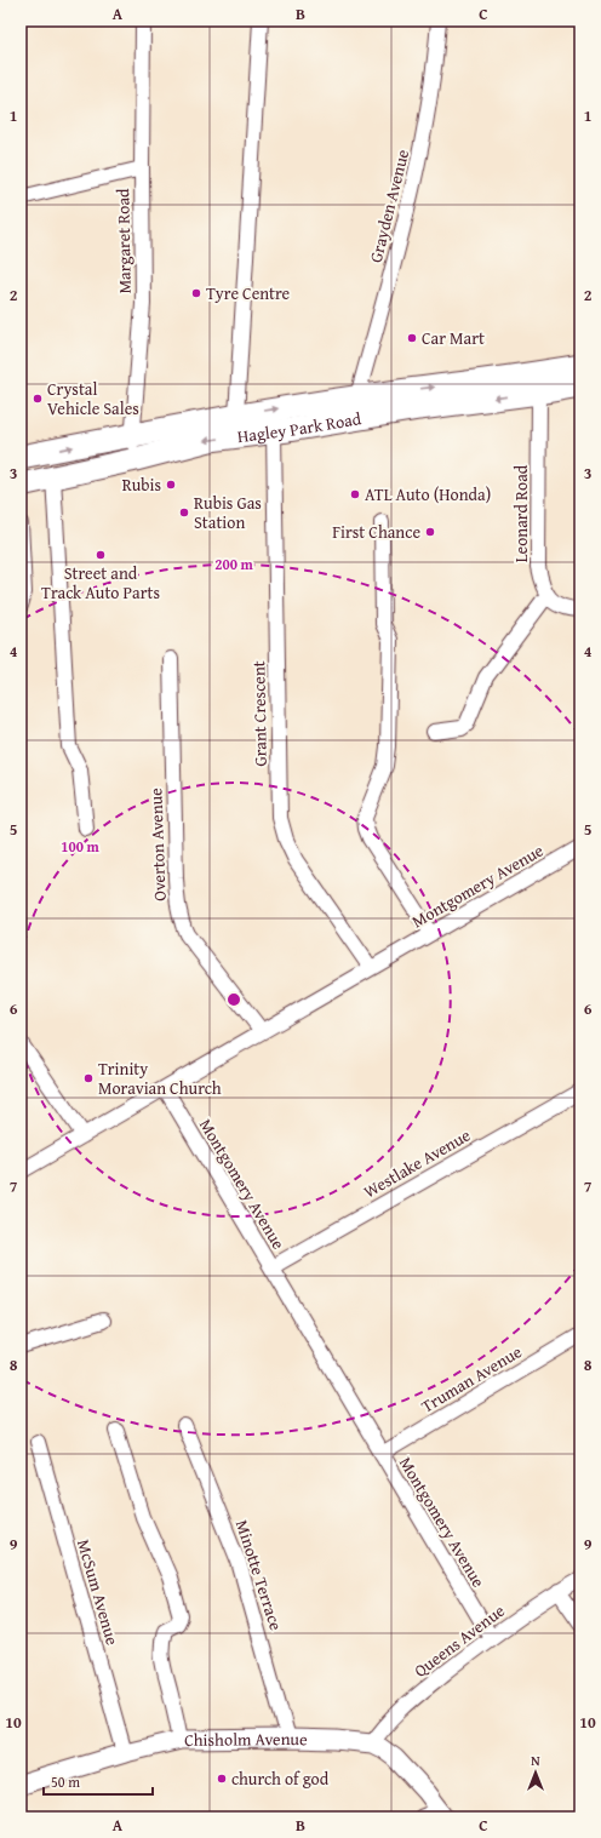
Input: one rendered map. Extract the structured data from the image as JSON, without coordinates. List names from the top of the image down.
{
  "streets": {
    "main road": ["Hagley Park Road"],
    "street": [
      "Grayden Avenue",
      "Margaret Road",
      "Leonard Road",
      "Grant Crescent",
      "Overton Avenue",
      "Montgomery Avenue",
      "Westlake Avenue",
      "Truman Avenue",
      "Minotte Terrace",
      "McSum Avenue",
      "Queens Avenue",
      "Chisholm Avenue"
    ]
  },
  "crossings": [
    ["Grayden Avenue", "Hagley Park Road"],
    ["Margaret Road", "Hagley Park Road"],
    ["Hagley Park Road", "Leonard Road"],
    ["Hagley Park Road", "Grant Crescent"],
    ["Grant Crescent", "Montgomery Avenue"],
    ["Overton Avenue", "Montgomery Avenue"],
    ["Montgomery Avenue", "Westlake Avenue"],
    ["Montgomery Avenue", "Truman Avenue"],
    ["Montgomery Avenue", "Queens Avenue"],
    ["Minotte Terrace", "Chisholm Avenue"],
    ["McSum Avenue", "Chisholm Avenue"],
    ["Queens Avenue", "Chisholm Avenue"]
  ],
  "places": [
    "Tyre Centre",
    "Car Mart",
    "Crystal Vehicle Sales",
    "Rubis",
    "ATL Auto (Honda)",
    "Rubis Gas Station",
    "First Chance",
    "Street and Track Auto Parts",
    "Trinity Moravian Church",
    "church of god"
  ],
  "scale_bar": "50 m",
  "north": "top",
  "grid": {
    "columns": ["A", "B", "C"],
    "rows": [
      "1",
      "2",
      "3",
      "4",
      "5",
      "6",
      "7",
      "8",
      "9",
      "10"
    ]
  },
  "rings": ["200 m", "100 m"]
}
